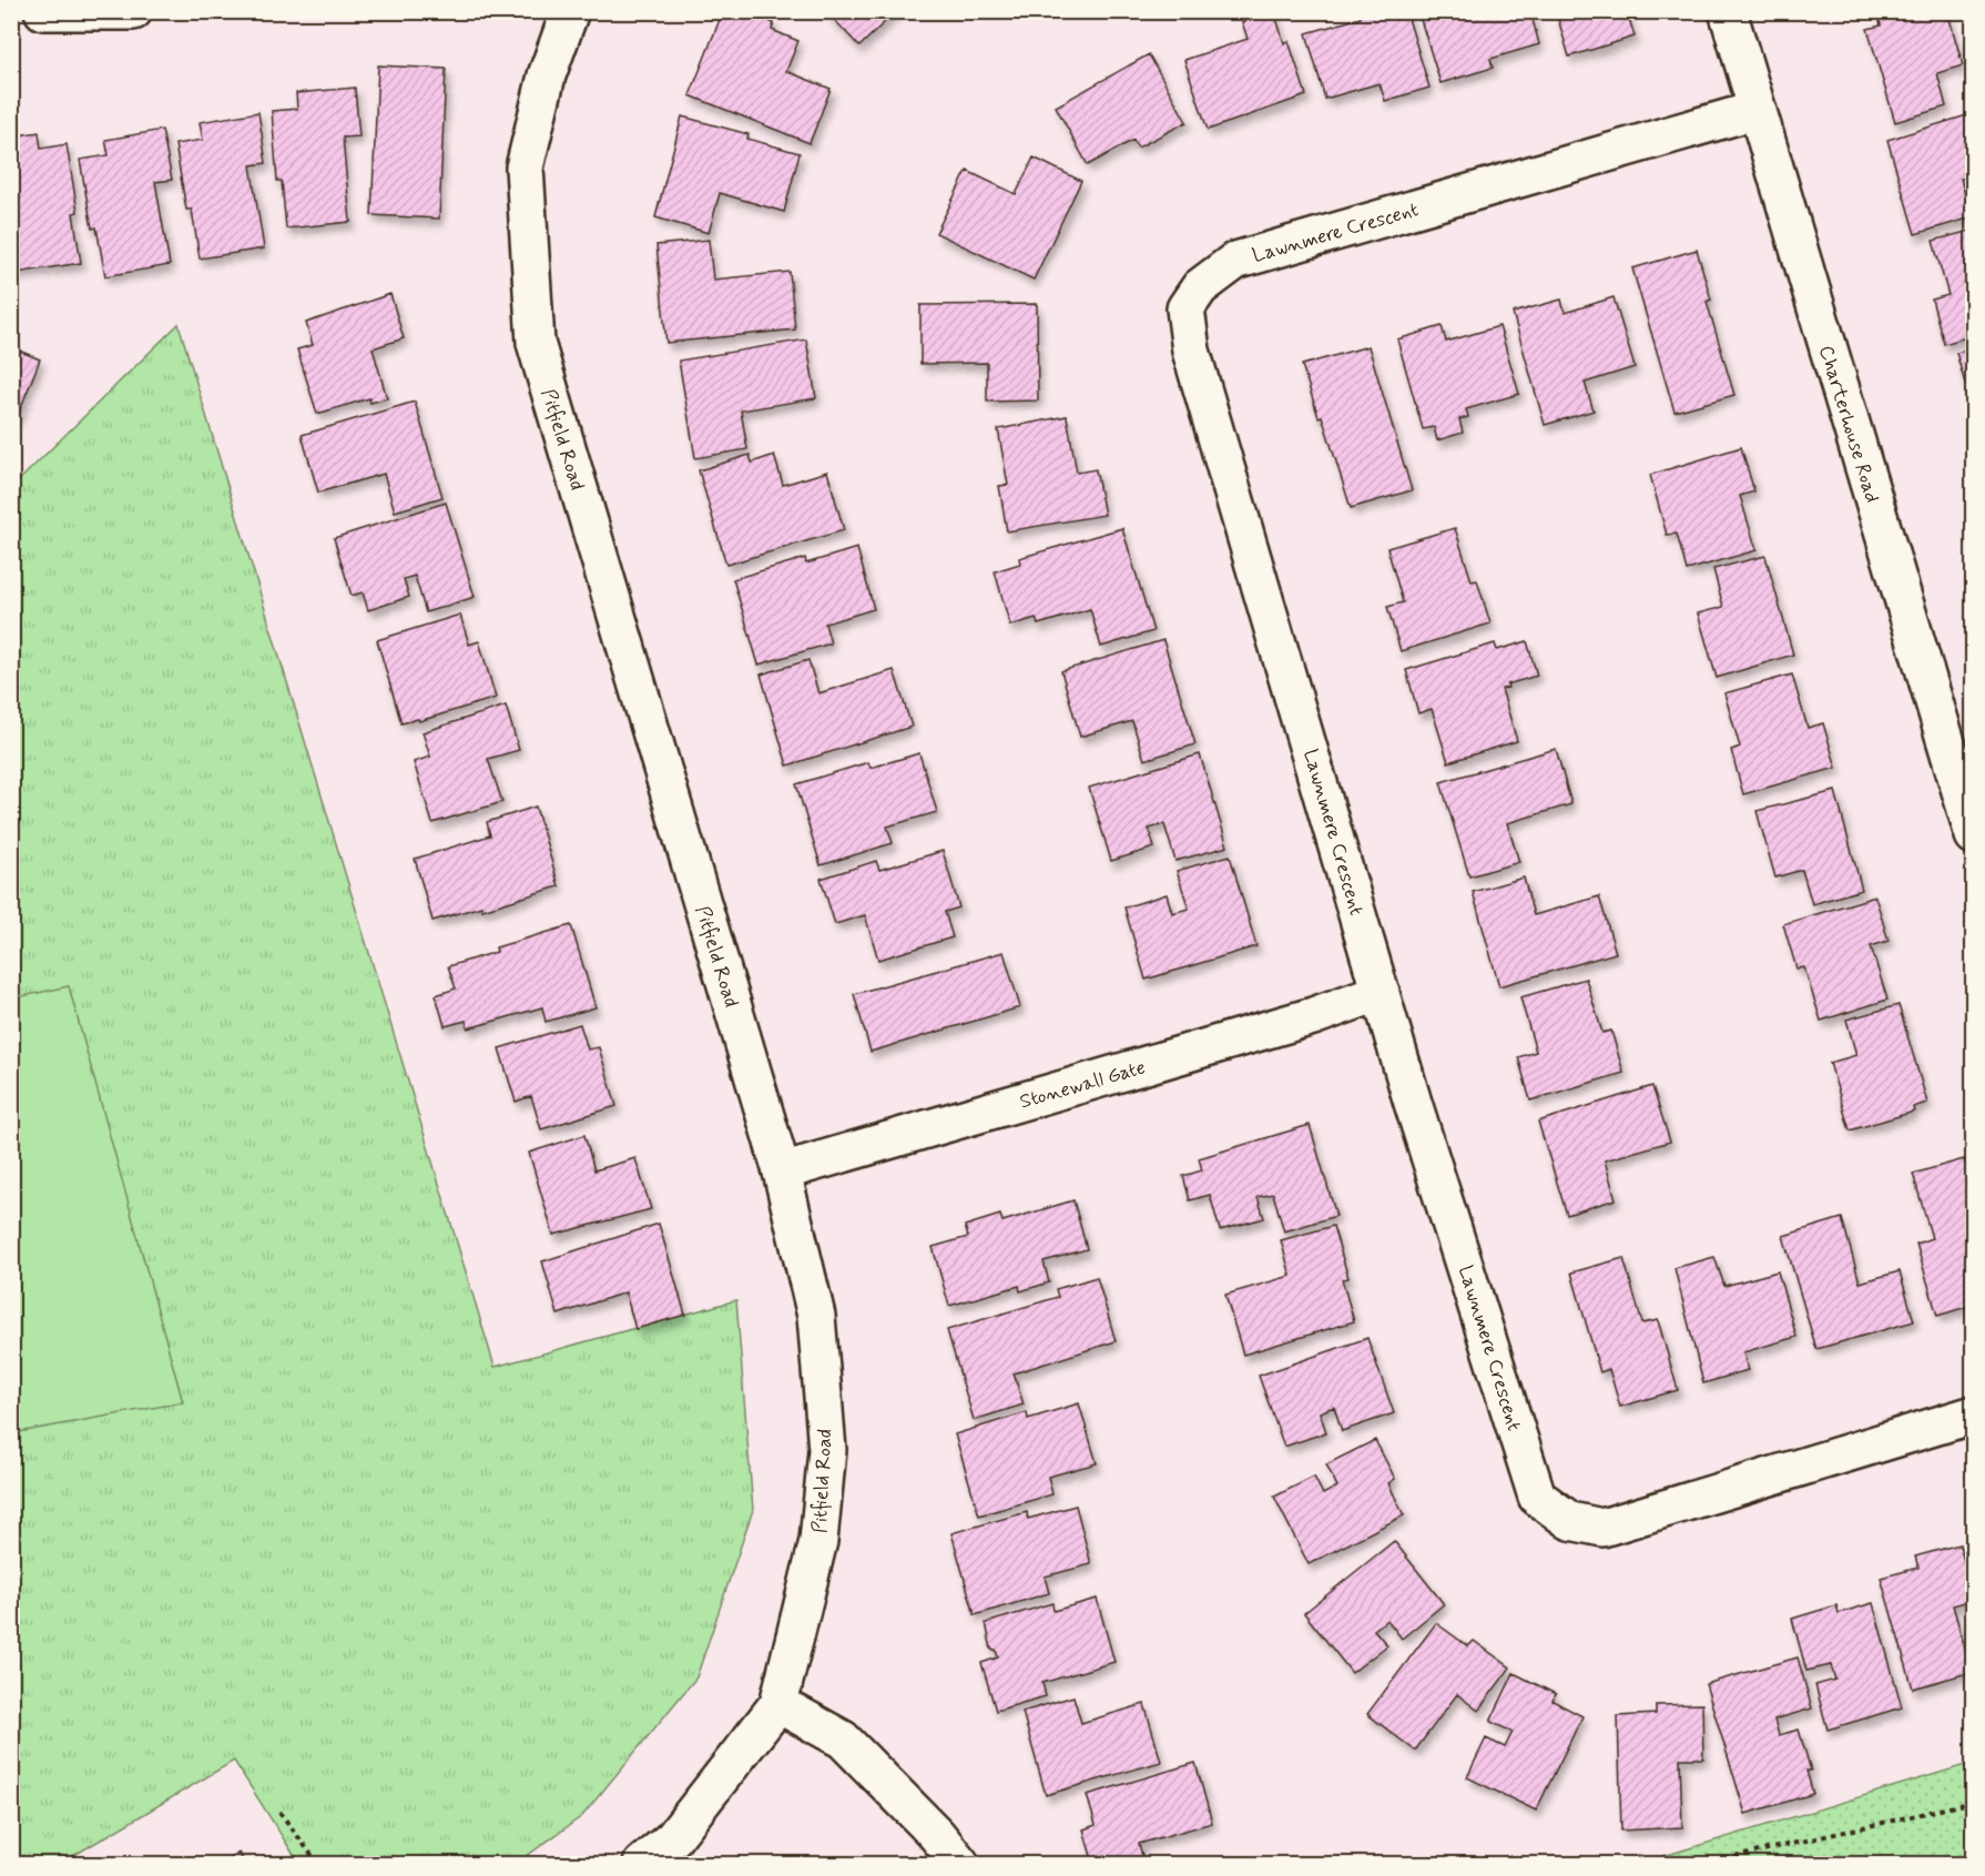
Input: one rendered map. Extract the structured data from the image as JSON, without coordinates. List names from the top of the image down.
{
  "streets": {
    "street": [
      "Lawnmere Crescent",
      "Charterhouse Road",
      "Pitfield Road",
      "Stonewall Gate"
    ]
  },
  "crossings": [
    ["Lawnmere Crescent", "Charterhouse Road"],
    ["Lawnmere Crescent", "Stonewall Gate"],
    ["Pitfield Road", "Stonewall Gate"]
  ]
}
